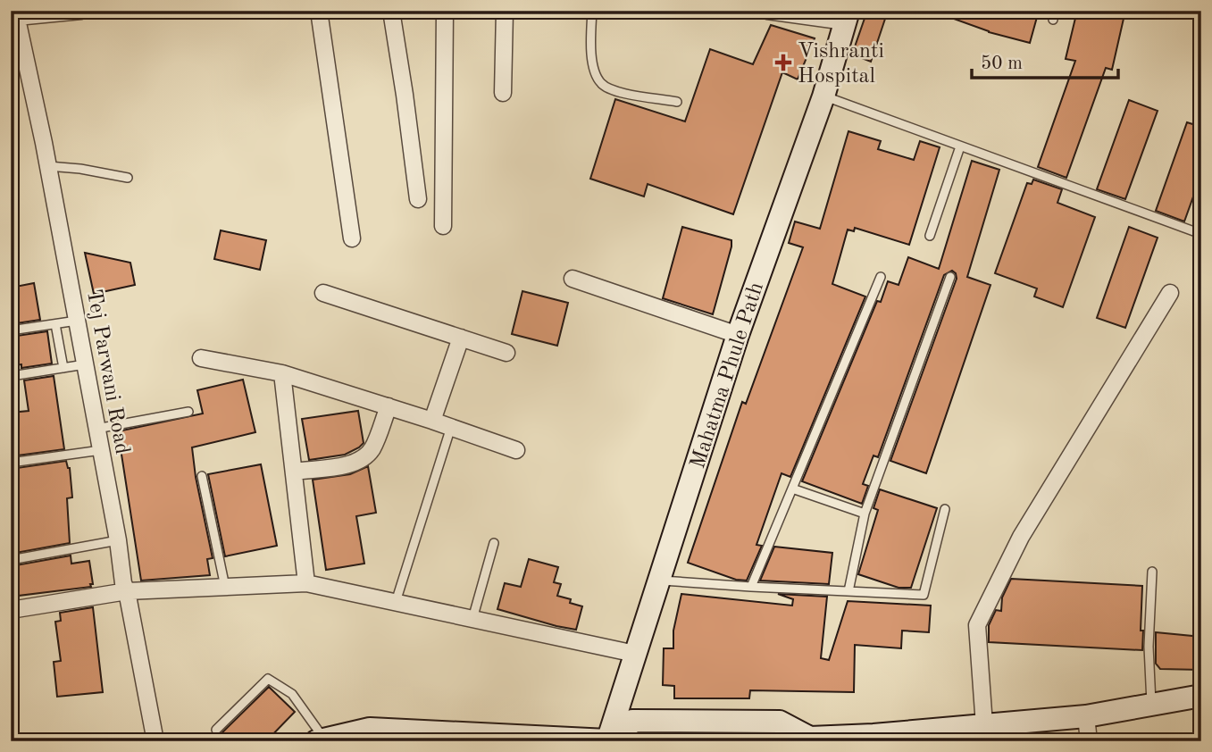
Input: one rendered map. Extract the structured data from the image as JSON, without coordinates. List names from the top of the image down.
{
  "streets": {
    "street": ["Tej Parwani Road", "Mahatma Phule Path"]
  },
  "places": {
    "health": ["Vishranti Hospital"]
  },
  "scale_bar": "50 m"
}
